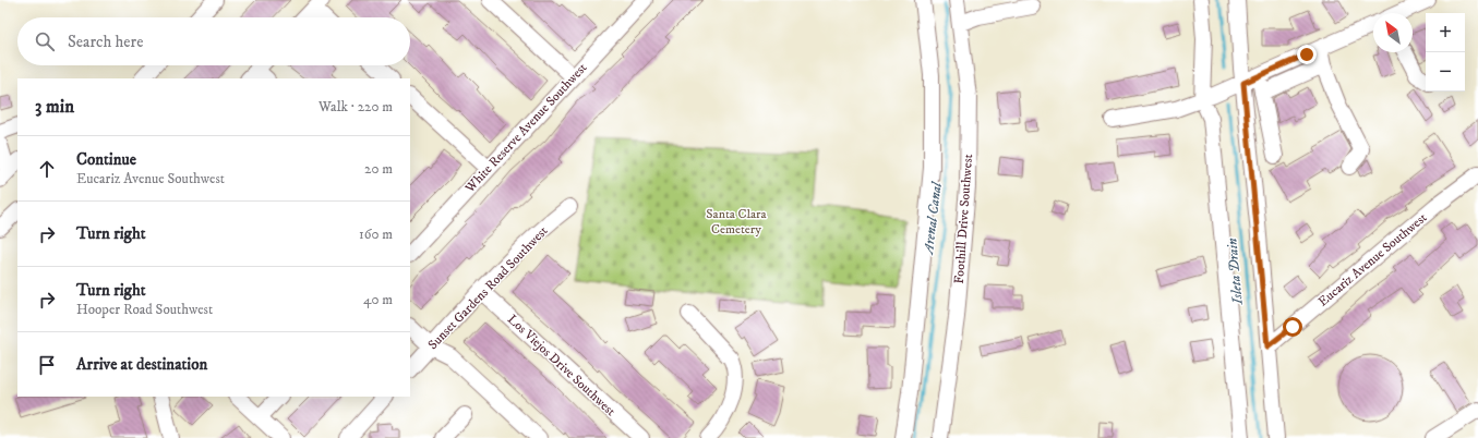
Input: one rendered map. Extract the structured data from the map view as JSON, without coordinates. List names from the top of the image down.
{
  "streets": {
    "street": [
      "White Reserve Avenue Southwest",
      "Foothill Drive Southwest",
      "Eucariz Avenue Southwest",
      "Sunset Gardens Road Southwest",
      "Los Viejos Drive Southwest"
    ]
  },
  "crossings": [
    ["Sunset Gardens Road Southwest", "Los Viejos Drive Southwest"]
  ],
  "water": ["Arenal Canal", "Isleta Drain"],
  "parks": ["Santa Clara Cemetery"],
  "north": "top left",
  "page": {
    "map_buttons": ["+", "−"],
    "search": "Search here",
    "heading": ["3 min", "Walk · 220 m"],
    "list": [
      ["Continue", "Eucariz Avenue Southwest", "20 m"],
      ["Turn right", "160 m"],
      ["Turn right", "Hooper Road Southwest", "40 m"],
      "Arrive at destination"
    ]
  }
}
